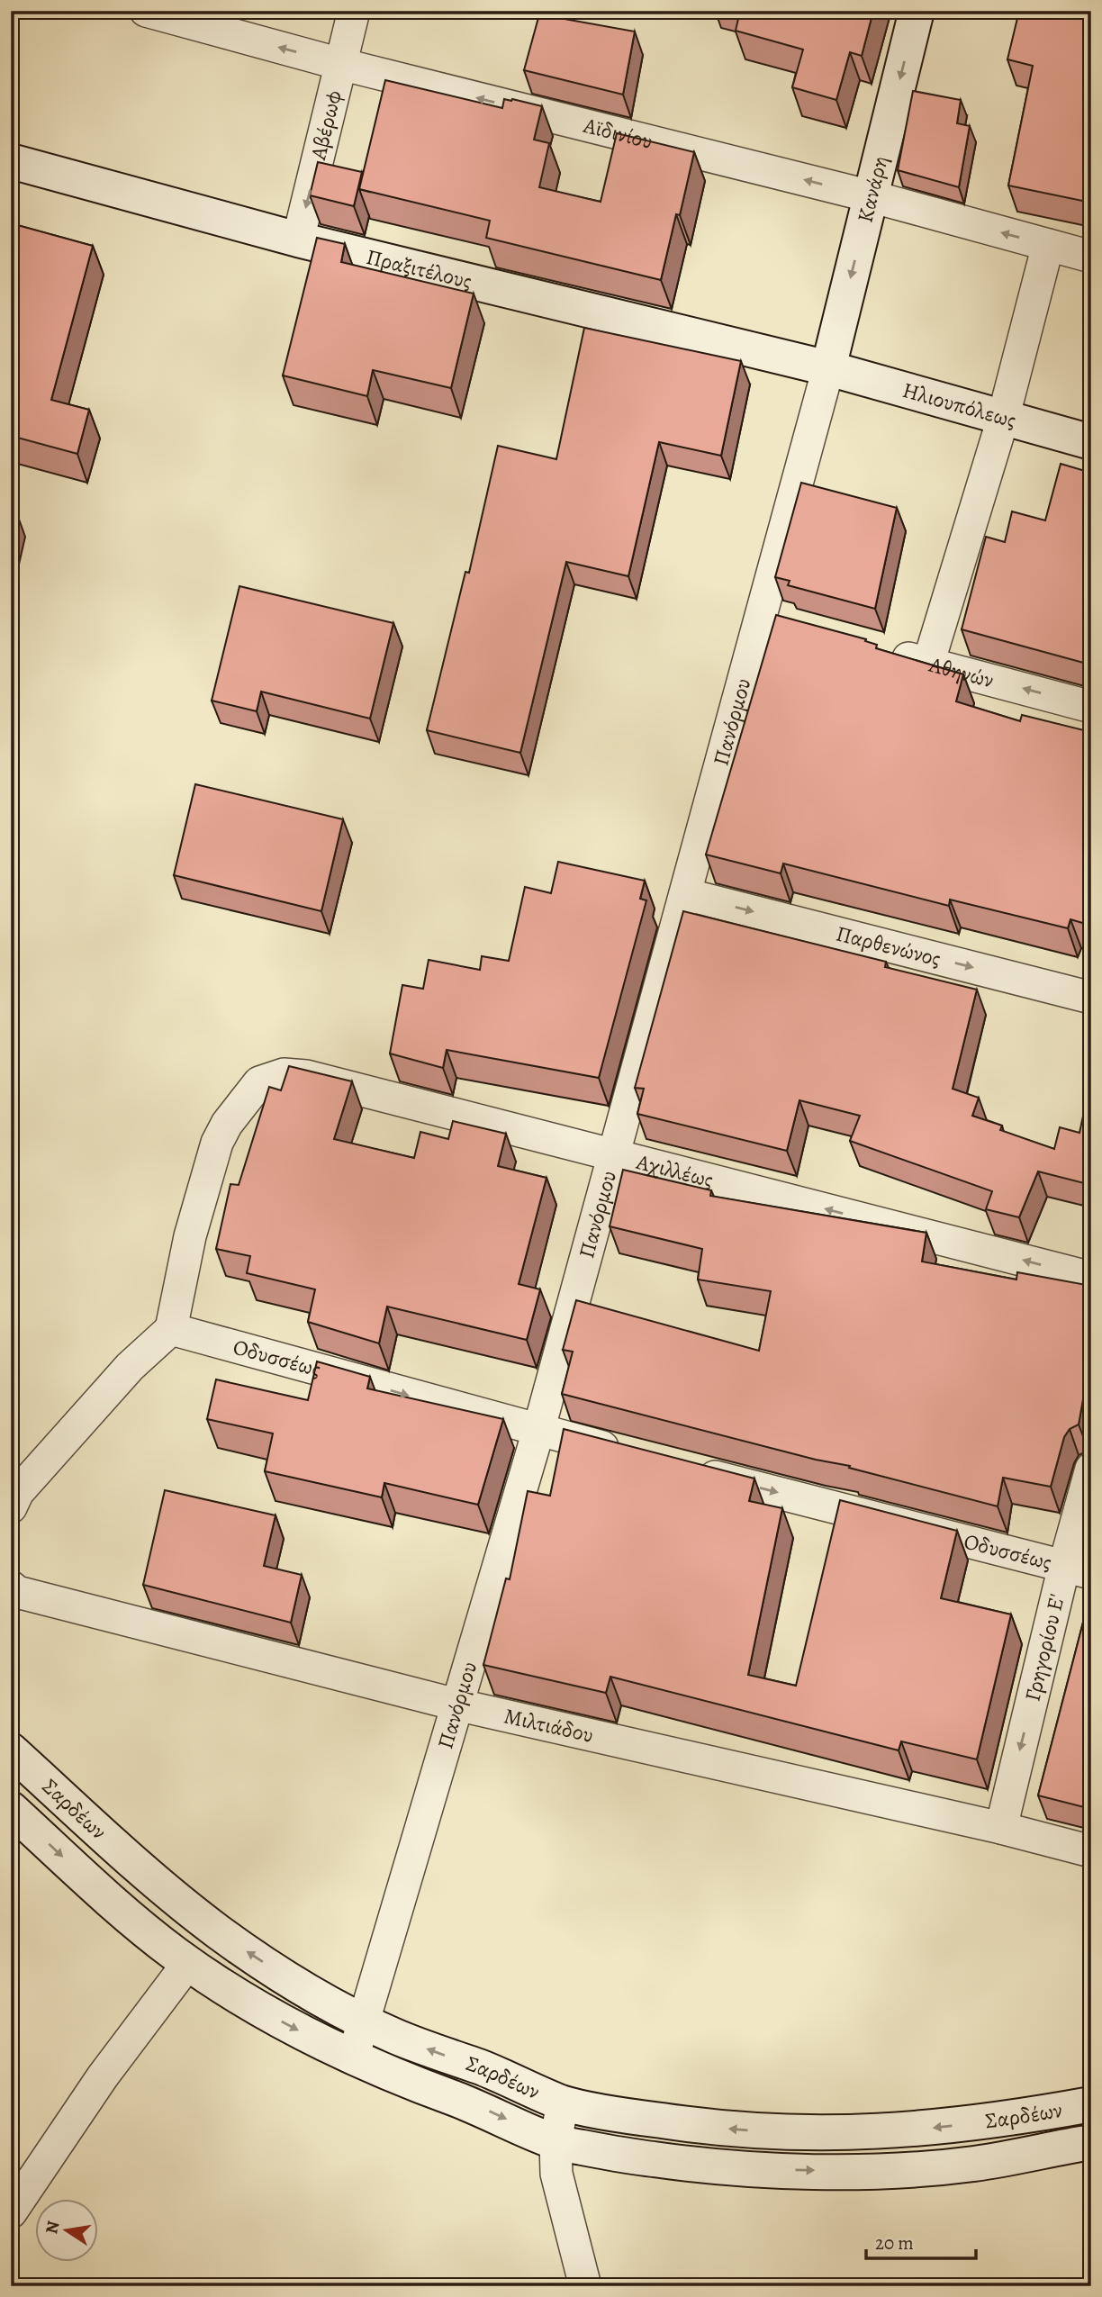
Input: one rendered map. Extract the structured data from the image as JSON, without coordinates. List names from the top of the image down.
{
  "streets": {
    "main road": [
      "Κανάρη",
      "Πραξιτέλους",
      "Ηλιουπόλεως",
      "Σαρδέων"
    ],
    "street": [
      "Αβέρωφ",
      "Αϊδινίου",
      "Αθηνών",
      "Πανόρμου",
      "Παρθενώνος",
      "Αχιλλέως",
      "Οδυσσέως",
      "Γρηγορίου Ε'",
      "Μιλτιάδου"
    ]
  },
  "crossings": [
    ["Αβέρωφ", "Αϊδινίου"],
    ["Αβέρωφ", "Πραξιτέλους"],
    ["Αϊδινίου", "Κανάρη"],
    ["Κανάρη", "Πραξιτέλους"],
    ["Κανάρη", "Ηλιουπόλεως"],
    ["Κανάρη", "Πανόρμου"],
    ["Πραξιτέλους", "Ηλιουπόλεως"],
    ["Πραξιτέλους", "Πανόρμου"],
    ["Ηλιουπόλεως", "Πανόρμου"],
    ["Πανόρμου", "Παρθενώνος"],
    ["Πανόρμου", "Αχιλλέως"],
    ["Πανόρμου", "Οδυσσέως"],
    ["Πανόρμου", "Μιλτιάδου"],
    ["Πανόρμου", "Σαρδέων"],
    ["Αχιλλέως", "Οδυσσέως"],
    ["Οδυσσέως", "Γρηγορίου Ε'"],
    ["Γρηγορίου Ε'", "Μιλτιάδου"]
  ],
  "one_way": [
    "Αβέρωφ",
    "Αϊδινίου",
    "Κανάρη",
    "Αθηνών",
    "Παρθενώνος",
    "Αχιλλέως",
    "Οδυσσέως",
    "Γρηγορίου Ε'"
  ],
  "scale_bar": "20 m",
  "north": "left"
}
